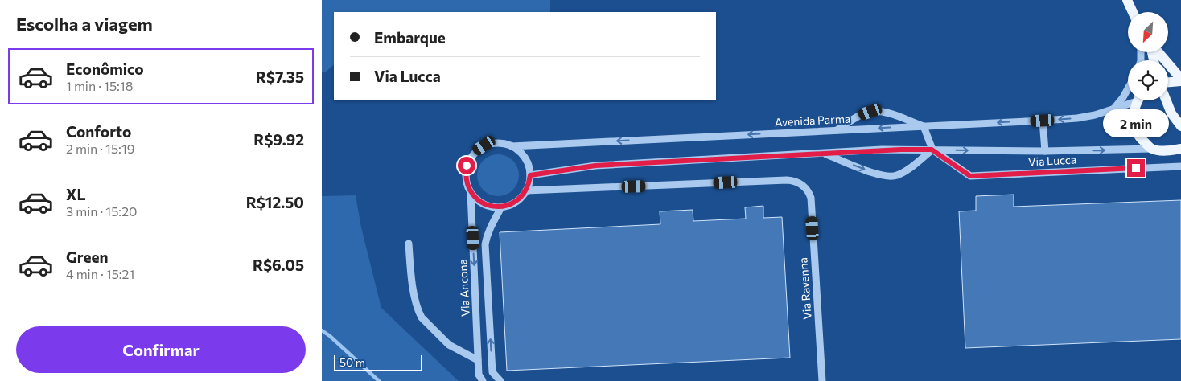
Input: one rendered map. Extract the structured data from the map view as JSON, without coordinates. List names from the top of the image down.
{
  "streets": {
    "street": [
      "Avenida Parma",
      "Via Lucca",
      "Via Ancona",
      "Via Ravenna"
    ]
  },
  "crossings": [
    ["Avenida Parma", "Via Ancona"],
    ["Avenida Parma", "Via Ravenna"],
    ["Via Ancona", "Via Ravenna"]
  ],
  "scale_bar": "50 m",
  "north": "bottom left",
  "page": {
    "heading": "Escolha a viagem",
    "banner": ["Embarque", "Via Lucca"],
    "list": [
      {
        "name": "Econômico",
        "note": "1 min · 15:18",
        "value": "R$7.35"
      },
      {
        "name": "Conforto",
        "note": "2 min · 15:19",
        "value": "R$9.92"
      },
      {
        "name": "XL",
        "note": "3 min · 15:20",
        "value": "R$12.50"
      },
      {
        "name": "Green",
        "note": "4 min · 15:21",
        "value": "R$6.05"
      }
    ],
    "bubble": "2 min",
    "buttons": "Confirmar",
    "scale": "50 m"
  }
}
